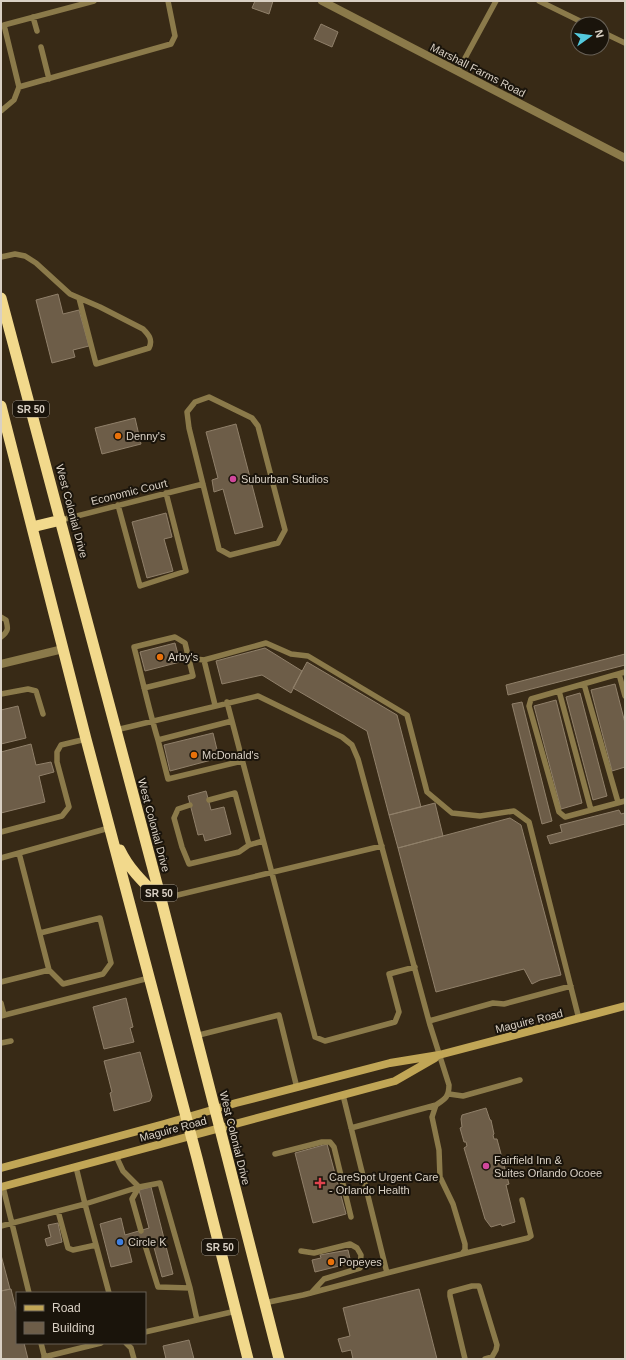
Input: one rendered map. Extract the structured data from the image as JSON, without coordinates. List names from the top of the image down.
{
  "streets": {
    "highway": ["SR 50", "West Colonial Drive"],
    "main road": ["Maguire Road"],
    "street": ["Marshall Farms Road"],
    "lane": ["Economic Court"]
  },
  "crossings": [
    ["SR 50", "Maguire Road"],
    ["Economic Court", "West Colonial Drive"],
    ["West Colonial Drive", "Maguire Road"]
  ],
  "places": {
    "other": [
      "Denny's",
      "Suburban Studios",
      "Arby's",
      "McDonald's",
      "Fairfield Inn & Suites Orlando Ocoee",
      "Circle K",
      "Popeyes"
    ],
    "health": ["CareSpot Urgent Care - Orlando Health"]
  },
  "legend": ["Road", "Building"],
  "north": "right"
}
